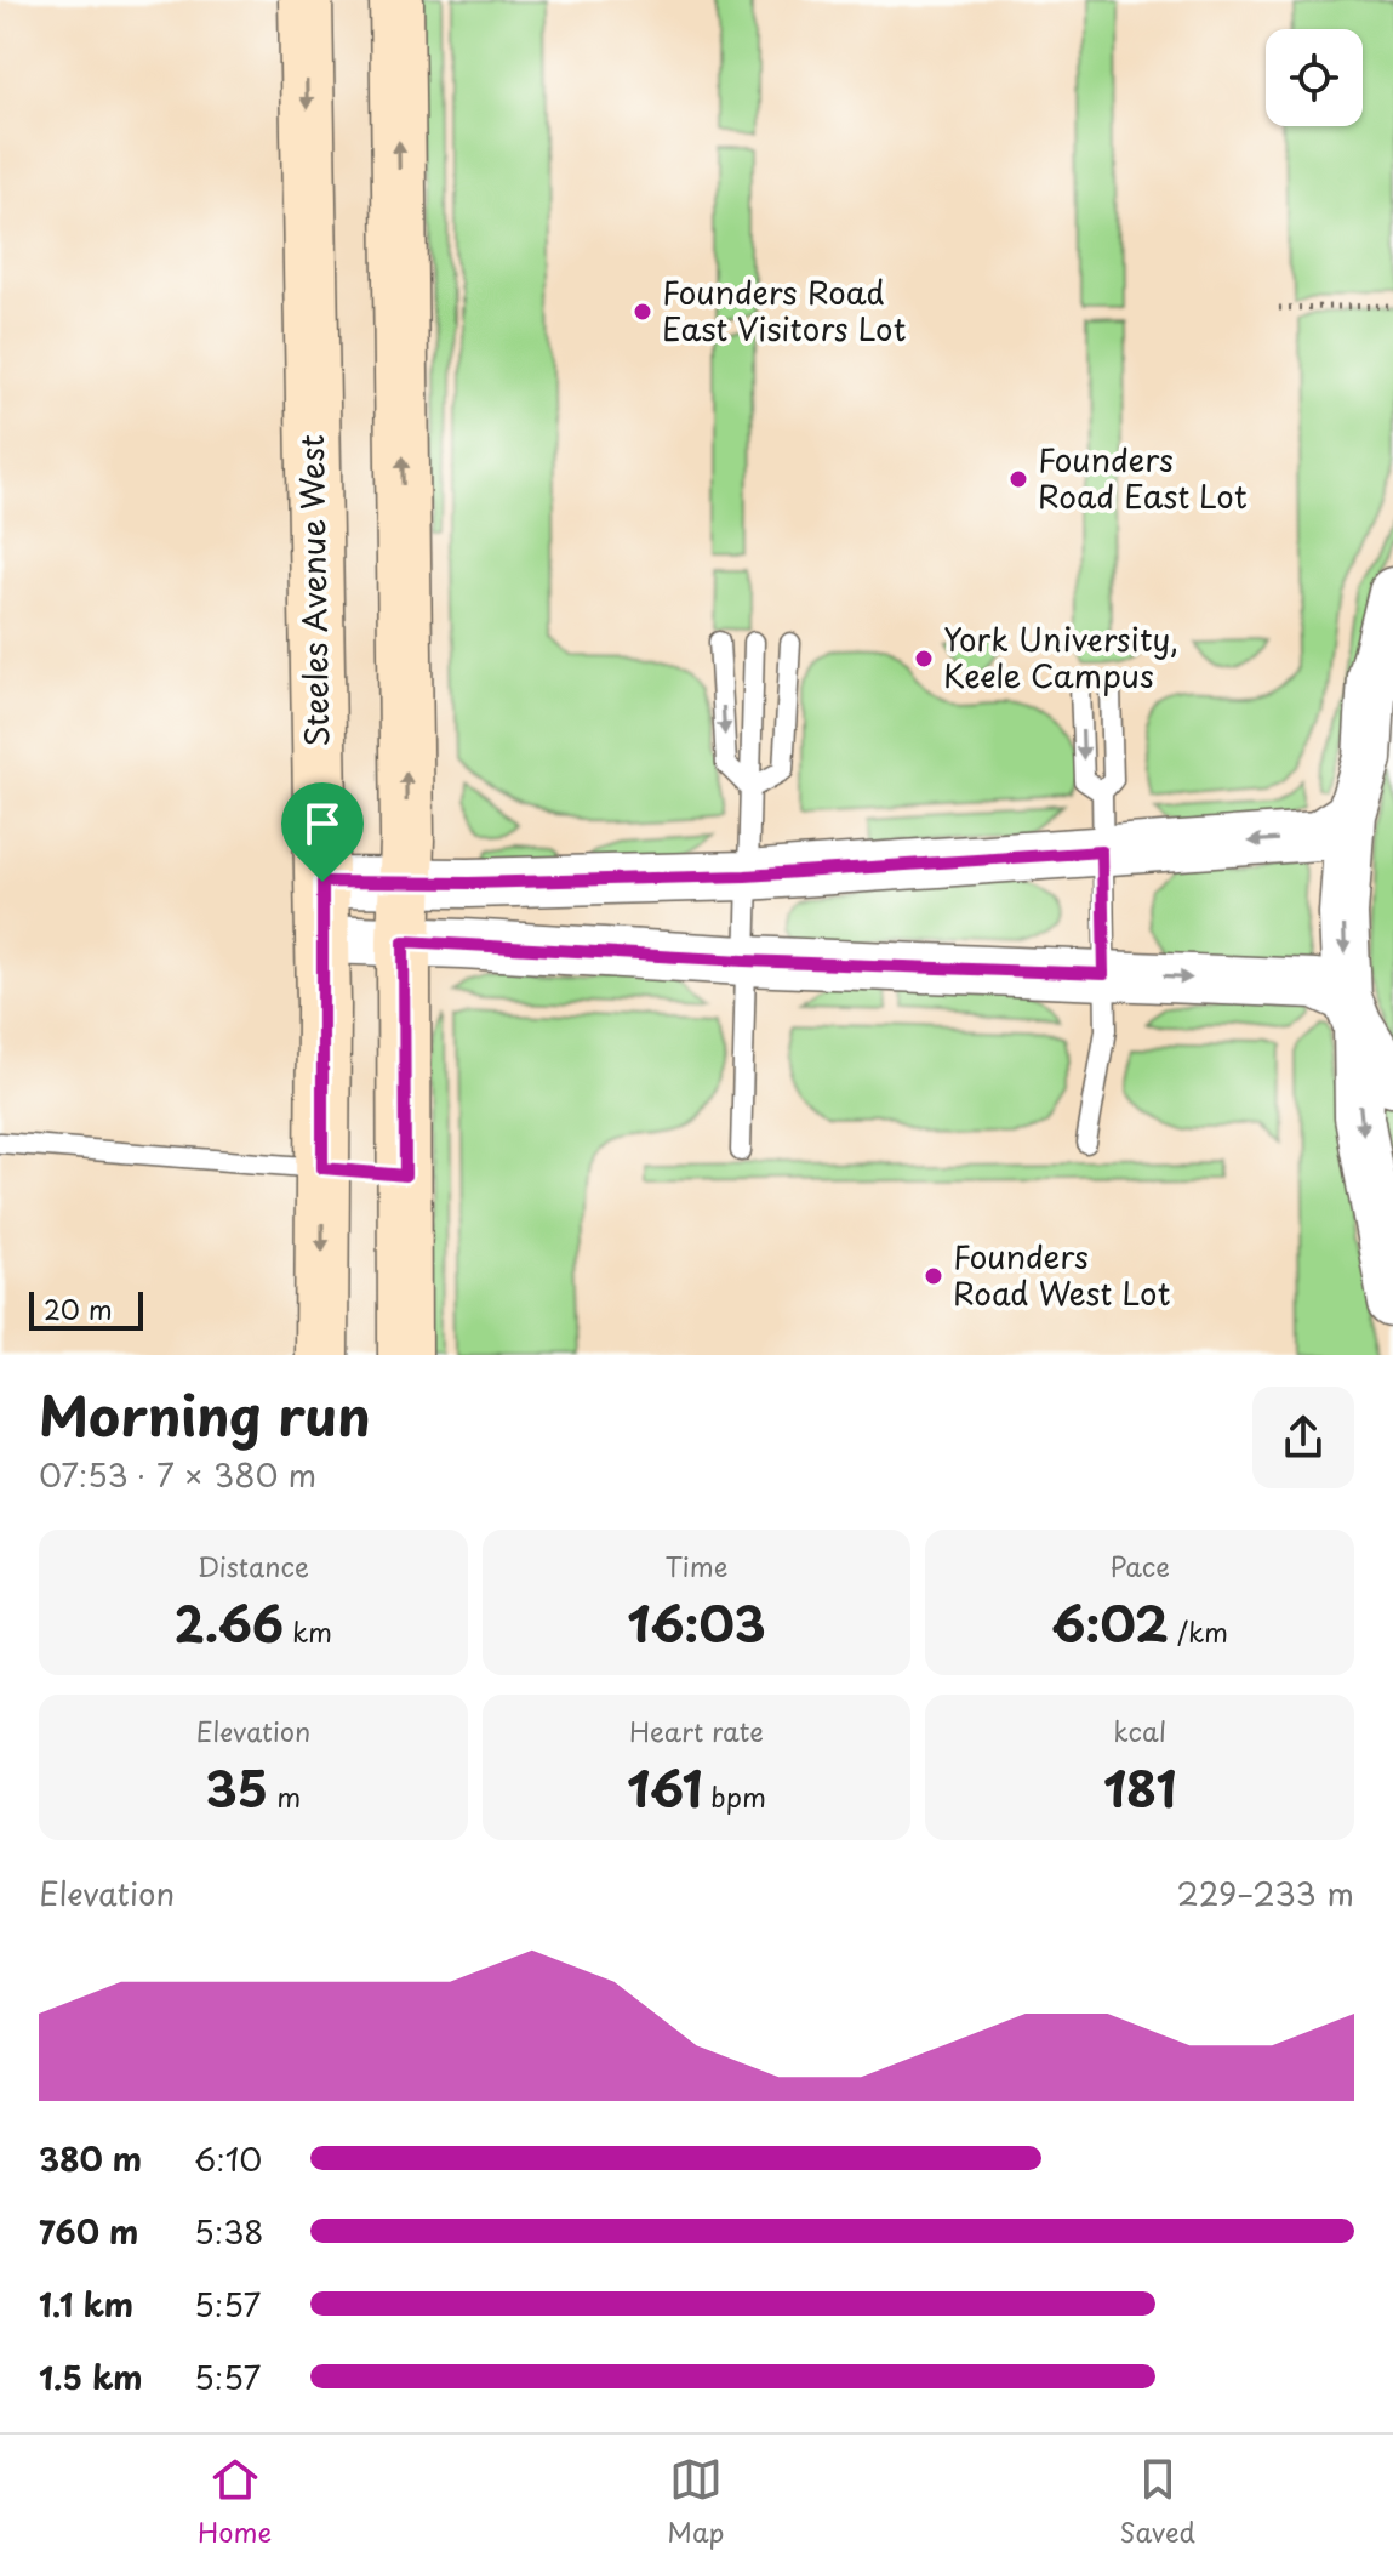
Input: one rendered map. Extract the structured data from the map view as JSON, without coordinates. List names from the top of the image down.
{
  "streets": {
    "main road": ["Steeles Avenue West"]
  },
  "places": [
    "Founders Road East Visitors Lot",
    "Founders Road East Lot",
    "York University, Keele Campus",
    "Founders Road West Lot"
  ],
  "scale_bar": "20 m",
  "page": {
    "scale": "20 m",
    "heading": ["Morning run", "07:53 · 7 × 380 m"],
    "stats": [
      ["Distance", "2.66 km"],
      ["Time", "16:03"],
      ["Pace", "6:02 /km"],
      ["Elevation", "35 m"],
      ["Heart rate", "161 bpm"],
      ["kcal", "181"]
    ],
    "chart": ["Elevation", "229–233 m"],
    "list": [
      {
        "name": "380 m",
        "note": "6:10"
      },
      {
        "name": "760 m",
        "note": "5:38"
      },
      {
        "name": "1.1 km",
        "note": "5:57"
      },
      {
        "name": "1.5 km",
        "note": "5:57"
      }
    ],
    "tabs": ["Home", "Map", "Saved"]
  }
}
